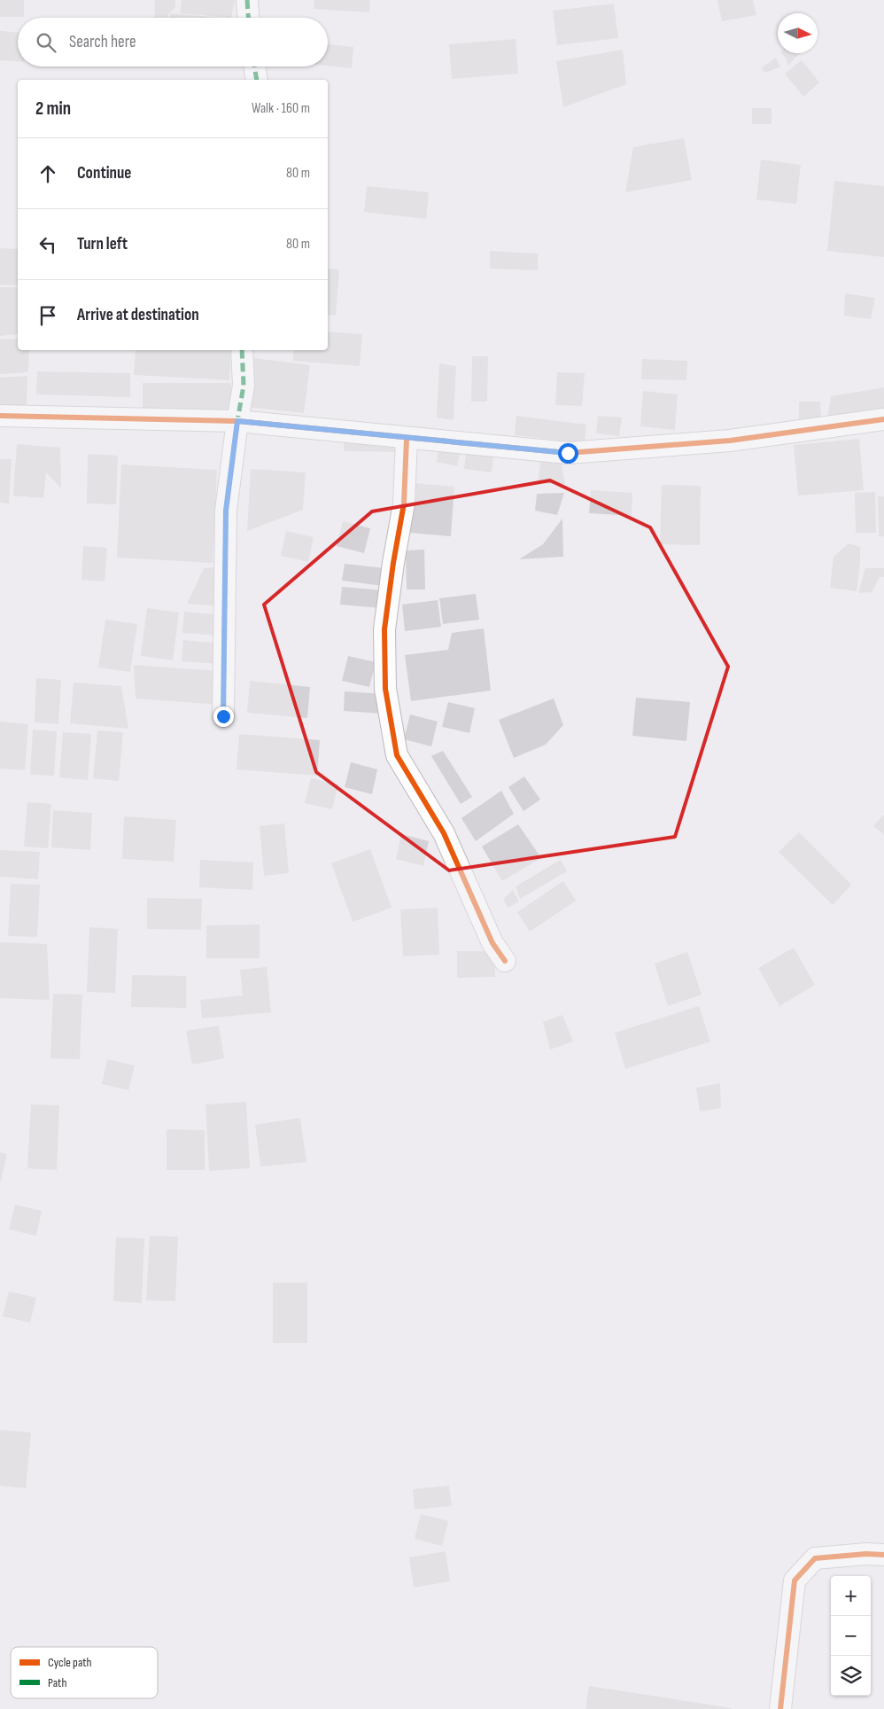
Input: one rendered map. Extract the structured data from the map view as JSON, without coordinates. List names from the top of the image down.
{
  "legend": ["Cycle path", "Path"],
  "north": "right",
  "page": {
    "search": "Search here",
    "heading": ["2 min", "Walk · 160 m"],
    "list": [
      ["Continue", "80 m"],
      ["Turn left", "80 m"],
      "Arrive at destination"
    ],
    "map_buttons": ["+", "−"]
  }
}
